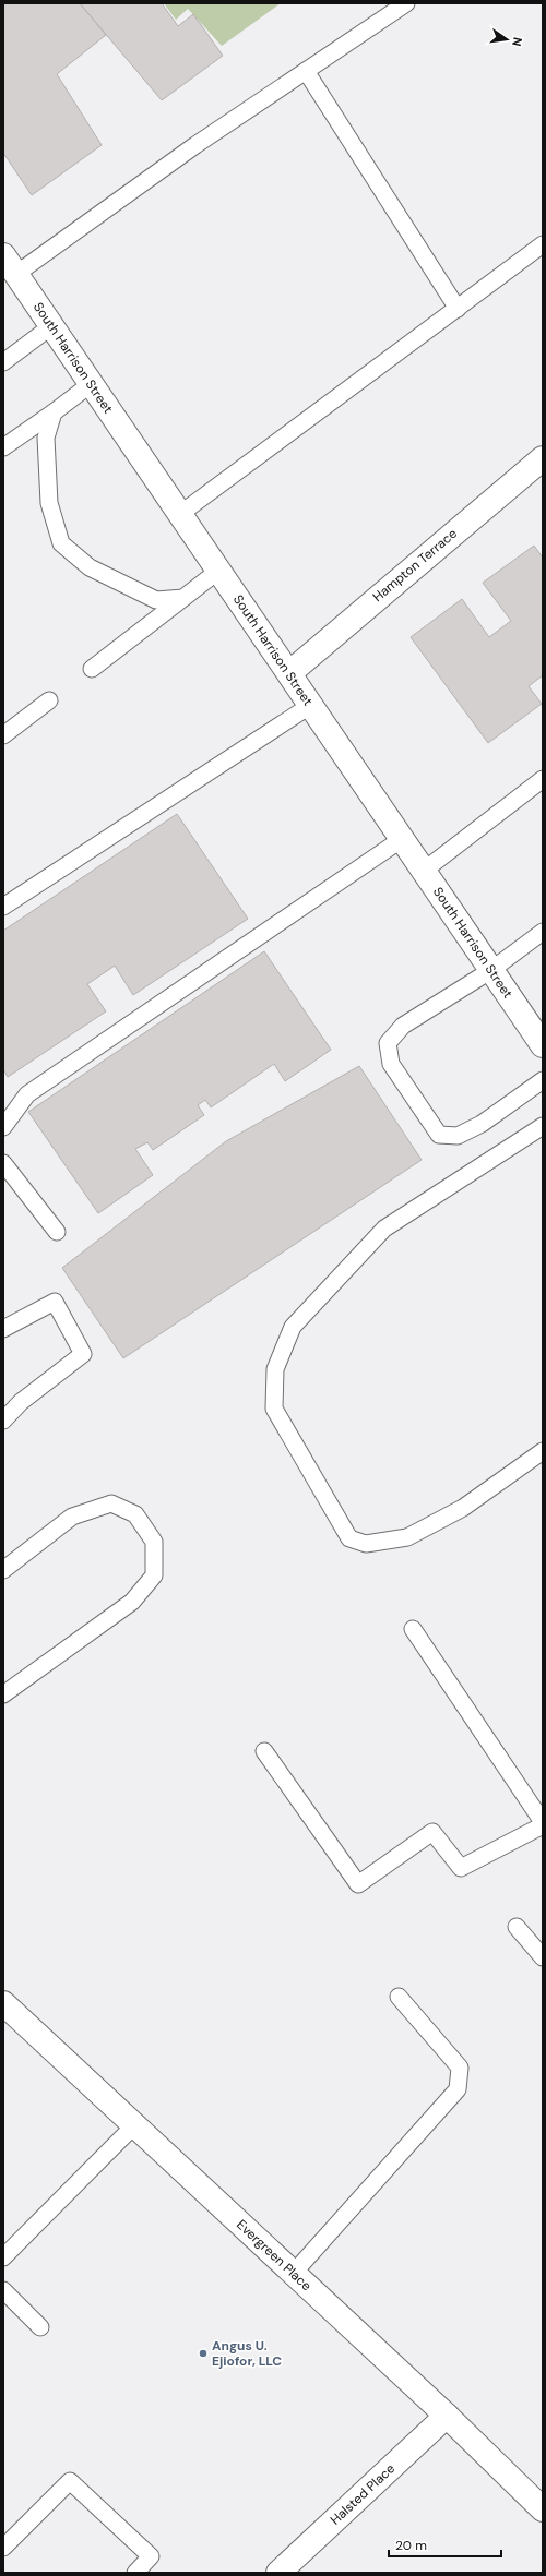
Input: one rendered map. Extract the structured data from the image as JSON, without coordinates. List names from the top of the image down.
{
  "streets": {
    "street": [
      "South Harrison Street",
      "Hampton Terrace",
      "Evergreen Place",
      "Halsted Place"
    ]
  },
  "crossings": [
    ["South Harrison Street", "Hampton Terrace"],
    ["Evergreen Place", "Halsted Place"]
  ],
  "places": ["Angus U. Ejiofor, LLC"],
  "scale_bar": "20 m",
  "north": "right"
}
